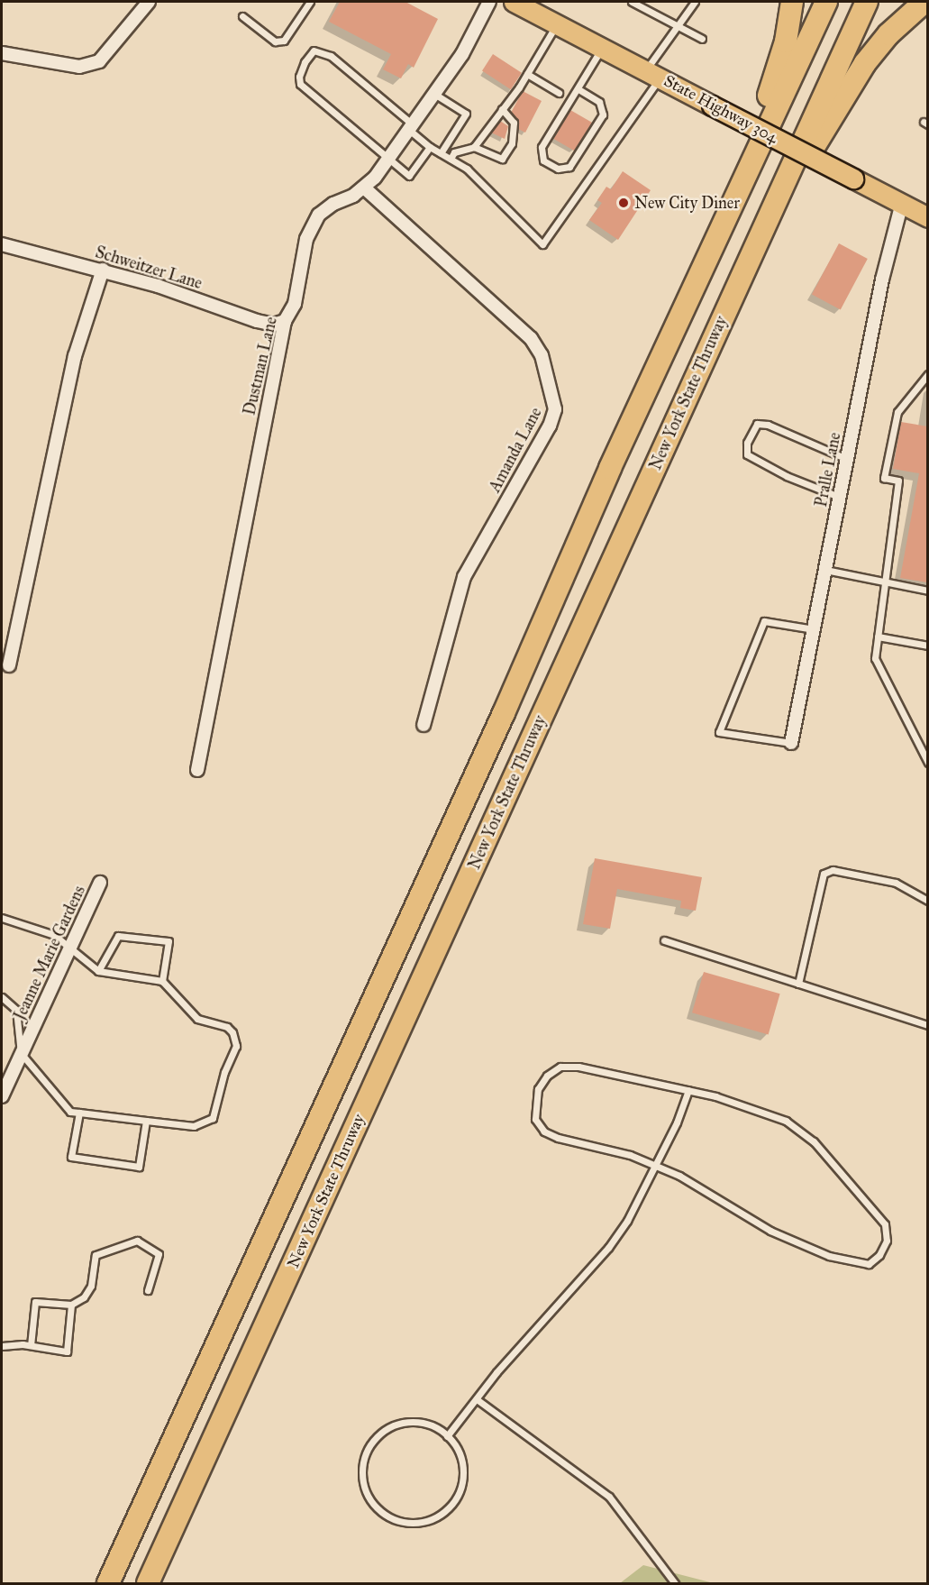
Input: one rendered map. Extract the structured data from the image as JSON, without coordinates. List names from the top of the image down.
{
  "streets": {
    "highway": ["New York State Thruway"],
    "main road": ["State Highway 304"],
    "street": [
      "Schweitzer Lane",
      "Dustman Lane",
      "Amanda Lane",
      "Pralle Lane",
      "Jeanne Marie Gardens"
    ]
  },
  "crossings": [
    ["State Highway 304", "Pralle Lane"],
    ["Schweitzer Lane", "Dustman Lane"],
    ["Dustman Lane", "Amanda Lane"]
  ],
  "places": ["New City Diner"]
}
